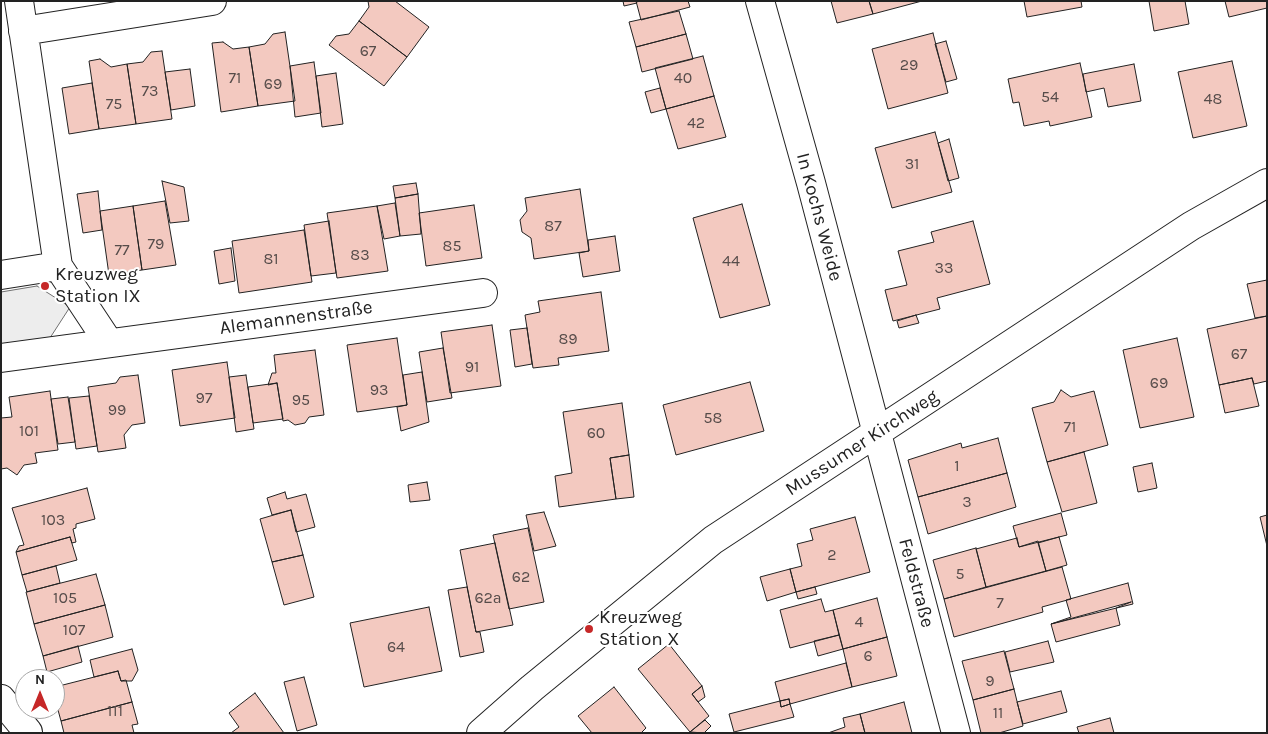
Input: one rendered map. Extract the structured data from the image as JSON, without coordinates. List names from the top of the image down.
{
  "streets": {
    "street": [
      "In Kochs Weide",
      "Alemannenstraße",
      "Mussumer Kirchweg",
      "Feldstraße"
    ]
  },
  "crossings": [
    ["In Kochs Weide", "Mussumer Kirchweg"],
    ["In Kochs Weide", "Feldstraße"],
    ["Mussumer Kirchweg", "Feldstraße"]
  ],
  "places": ["Kreuzweg Station IX", "Kreuzweg Station X"],
  "house_numbers": [
    "67",
    "29",
    "71",
    "40",
    "69",
    "73",
    "54",
    "48",
    "75",
    "42",
    "31",
    "87",
    "79",
    "85",
    "77",
    "83",
    "81",
    "44",
    "33",
    "89",
    "67",
    "91",
    "69",
    "93",
    "97",
    "95",
    "99",
    "58",
    "71",
    "101",
    "60",
    "1",
    "3",
    "103",
    "2",
    "5",
    "62",
    "105",
    "62a",
    "7",
    "4",
    "107",
    "64",
    "6",
    "9",
    "111",
    "11"
  ],
  "north": "top"
}
